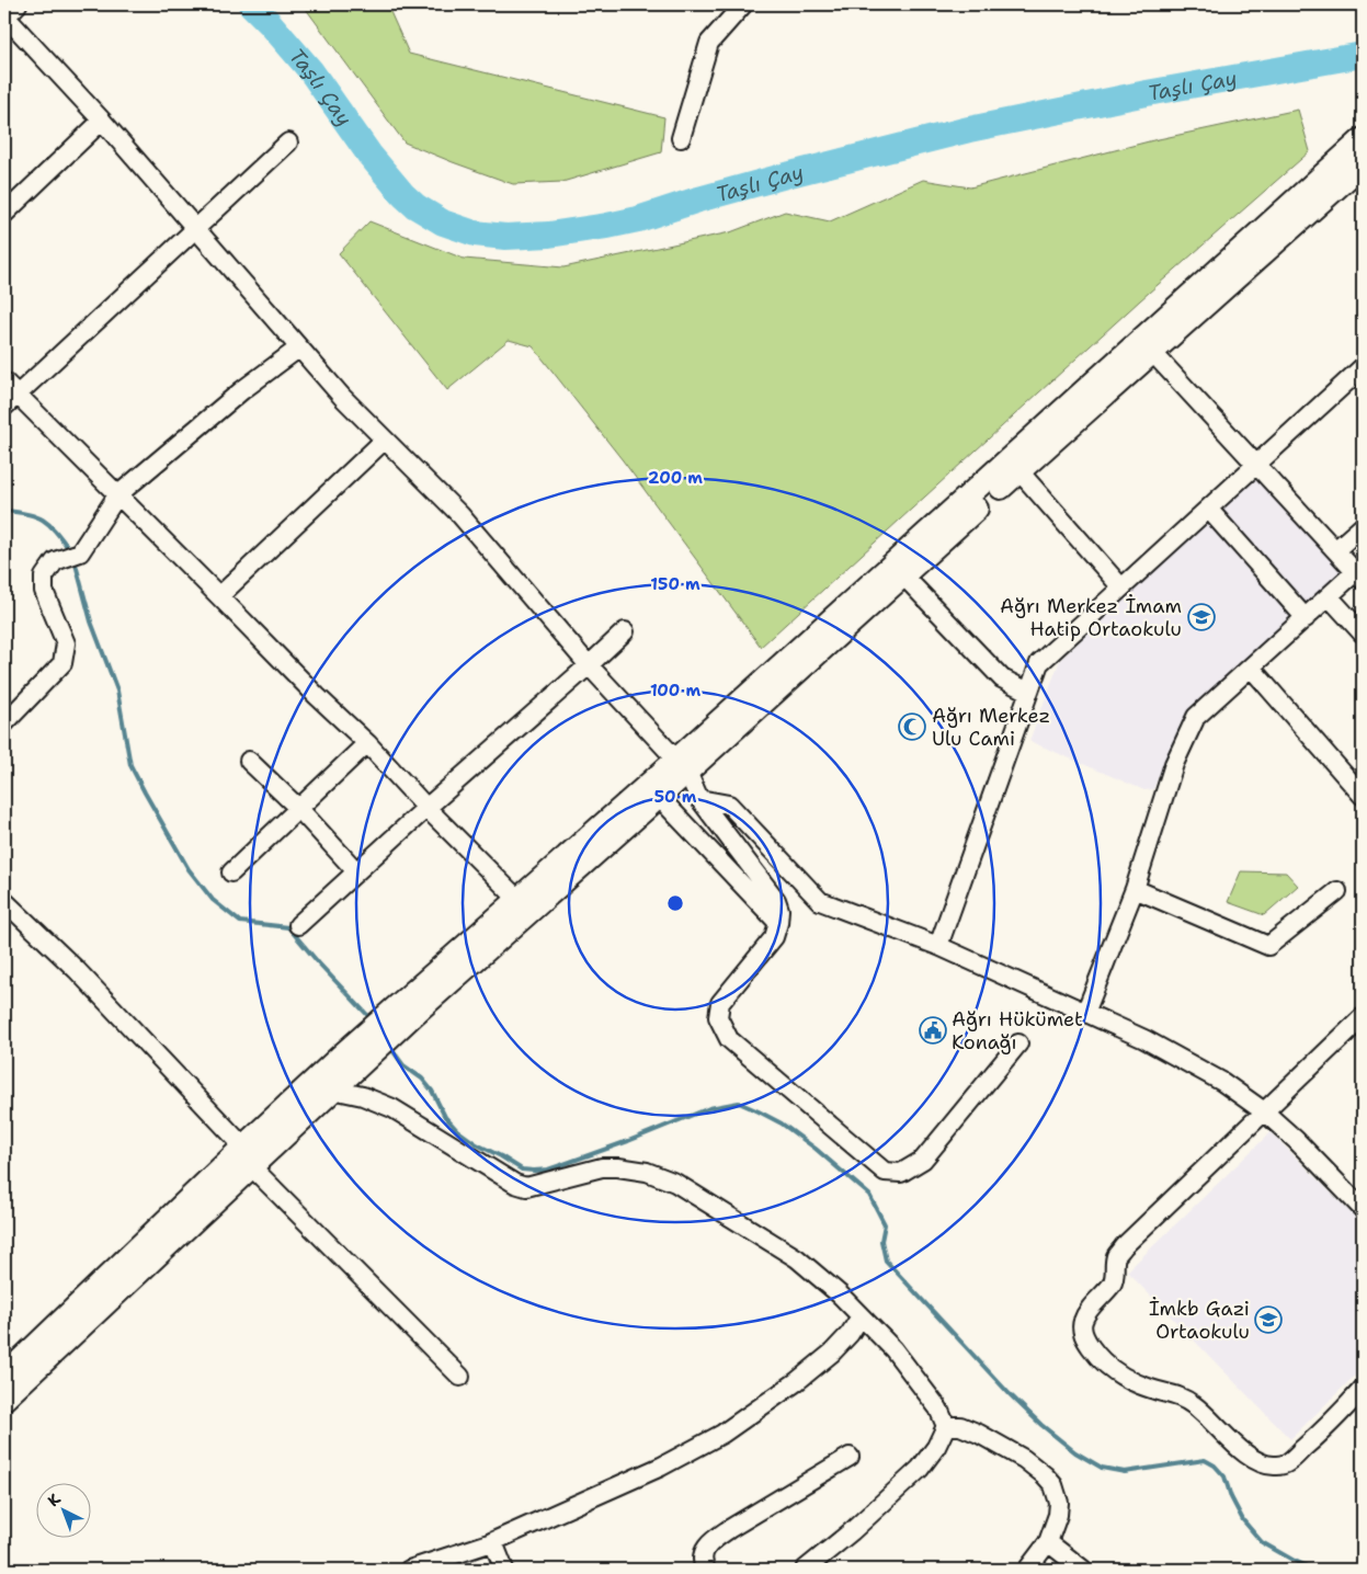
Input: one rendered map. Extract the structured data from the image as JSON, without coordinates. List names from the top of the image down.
{
  "water": ["Taşlı Çay"],
  "places": {
    "school or university": ["Ağrı Merkez İmam Hatip Ortaokulu", "İmkb Gazi Ortaokulu"],
    "mosque": ["Ağrı Merkez Ulu Cami"],
    "public building": ["Ağrı Hükümet Konağı"]
  },
  "north": "top left",
  "rings": [
    "200 m",
    "150 m",
    "100 m",
    "50 m"
  ]
}
